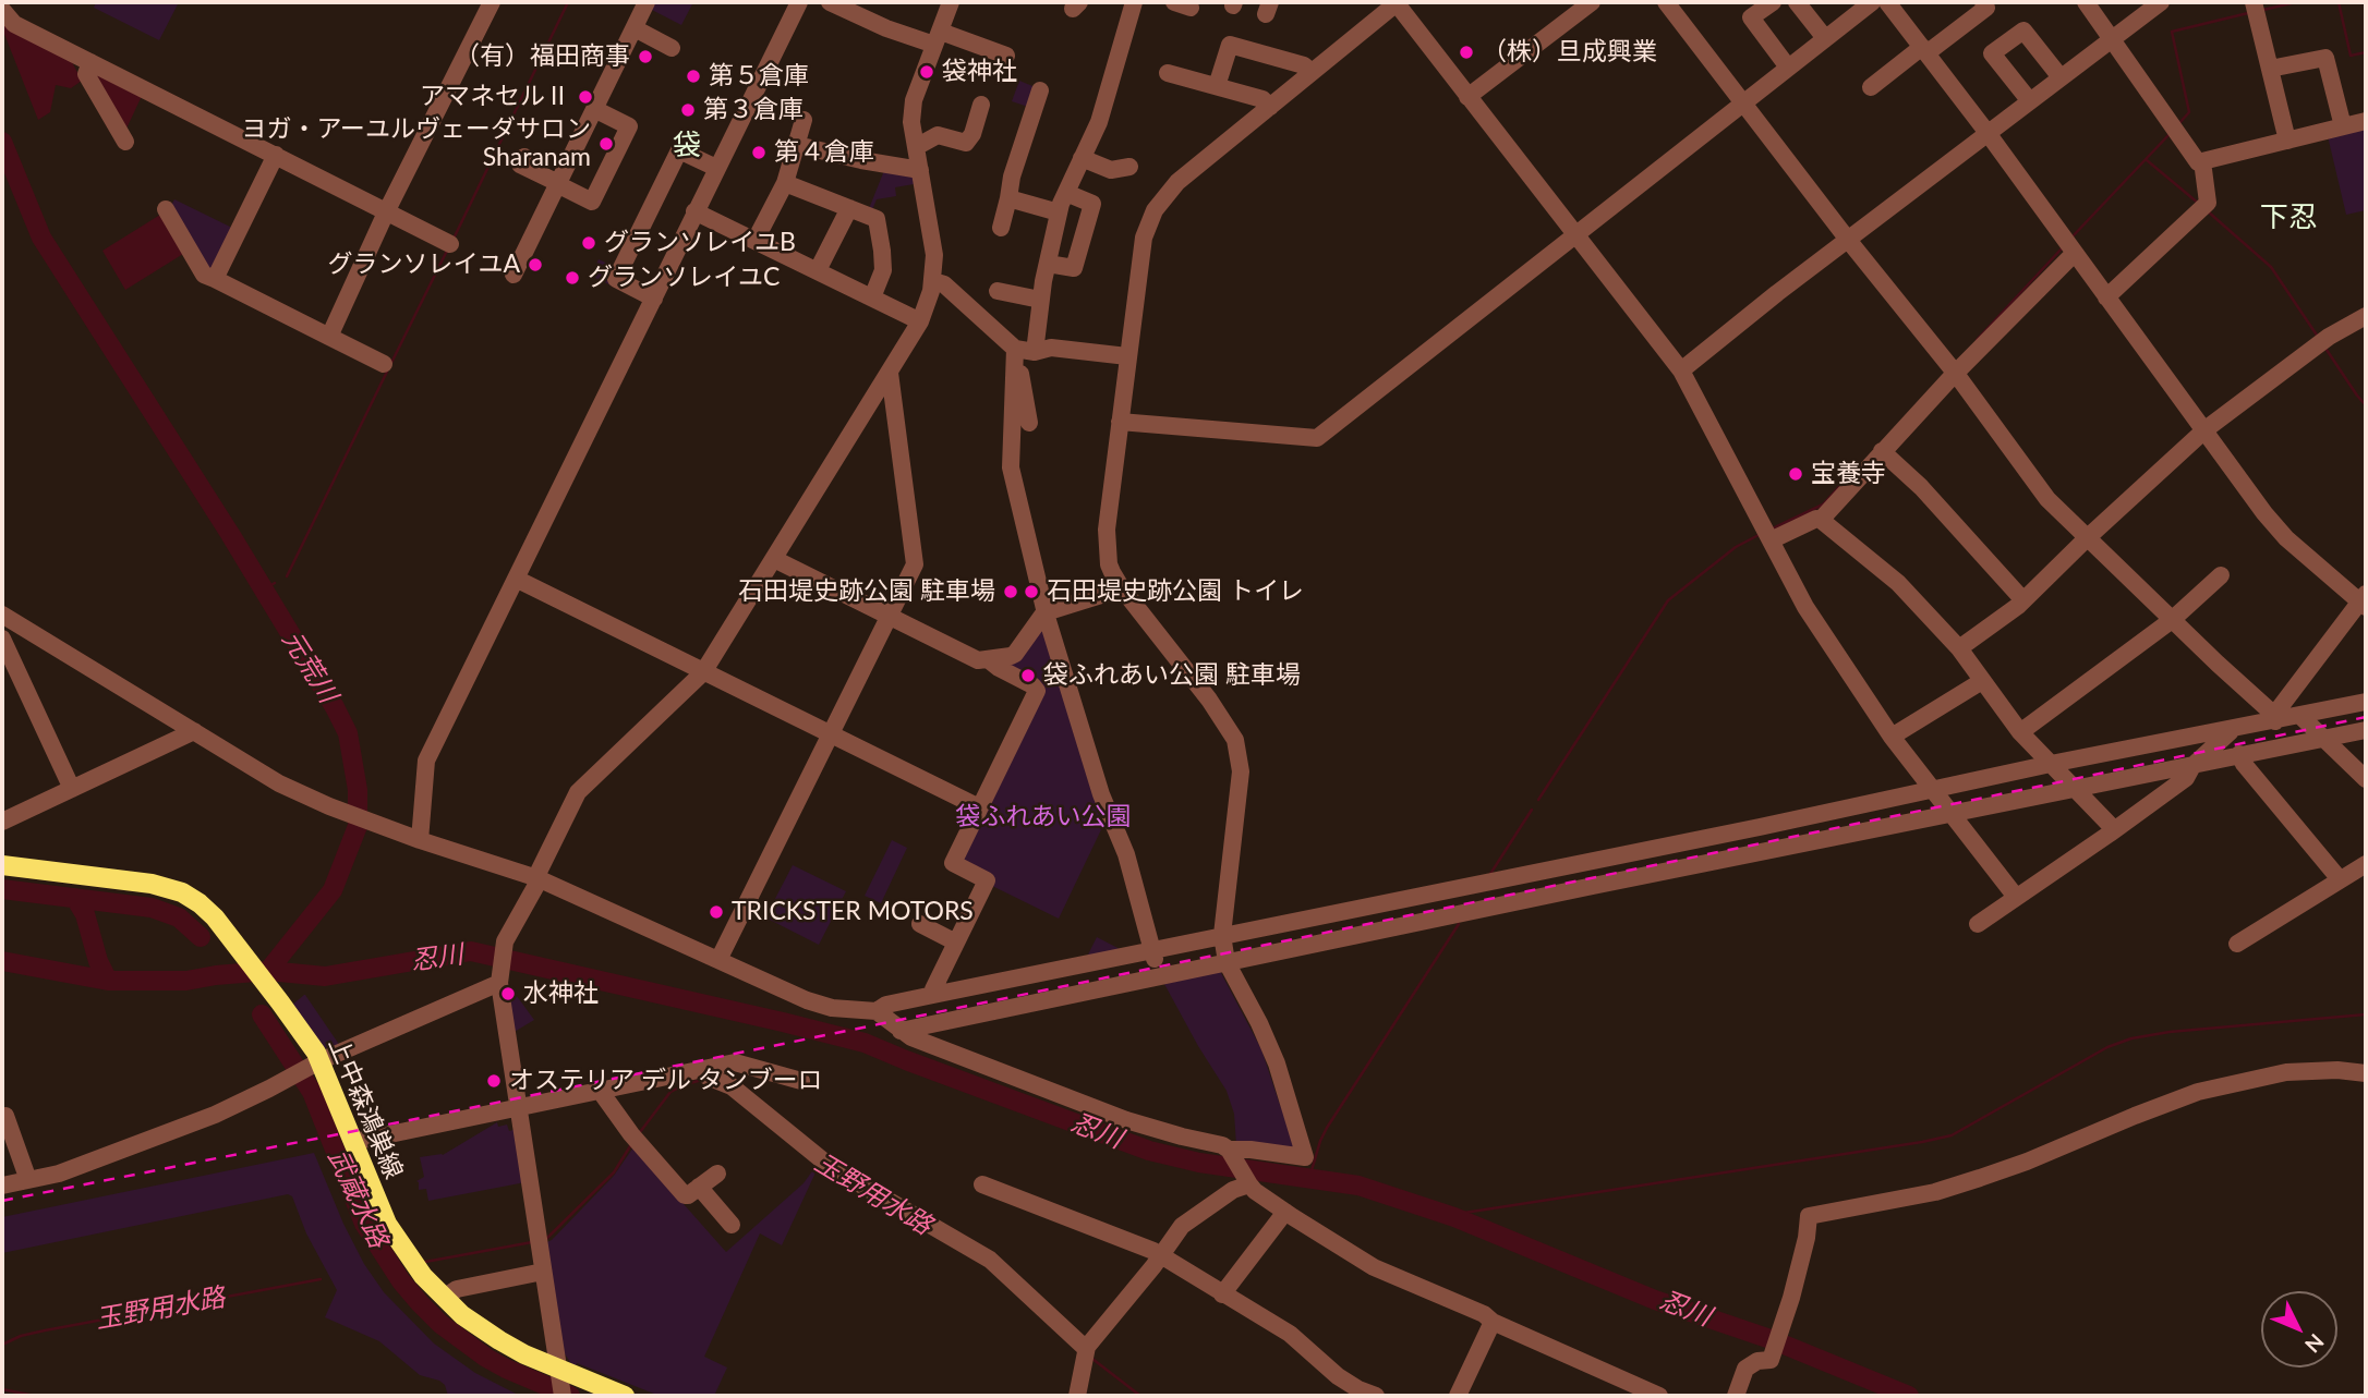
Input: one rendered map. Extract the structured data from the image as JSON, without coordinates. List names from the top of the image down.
{
  "streets": {
    "main road": ["上中森鴻巣線"]
  },
  "districts": ["袋", "下忍"],
  "water": [
    "元荒川",
    "忍川",
    "玉野用水路",
    "武蔵水路"
  ],
  "parks": ["袋ふれあい公園"],
  "places": [
    "（株）旦成興業",
    "（有）福田商事",
    "袋神社",
    "第５倉庫",
    "アマネセルⅡ",
    "第３倉庫",
    "ヨガ・アーユルヴェーダサロン Sharanam",
    "第４倉庫",
    "グランソレイユB",
    "グランソレイユA",
    "グランソレイユC",
    "宝養寺",
    "石田堤史跡公園 駐車場",
    "石田堤史跡公園 トイレ",
    "袋ふれあい公園 駐車場",
    "TRICKSTER MOTORS",
    "水神社",
    "オステリア デル タンブーロ"
  ],
  "north": "bottom right"
}
